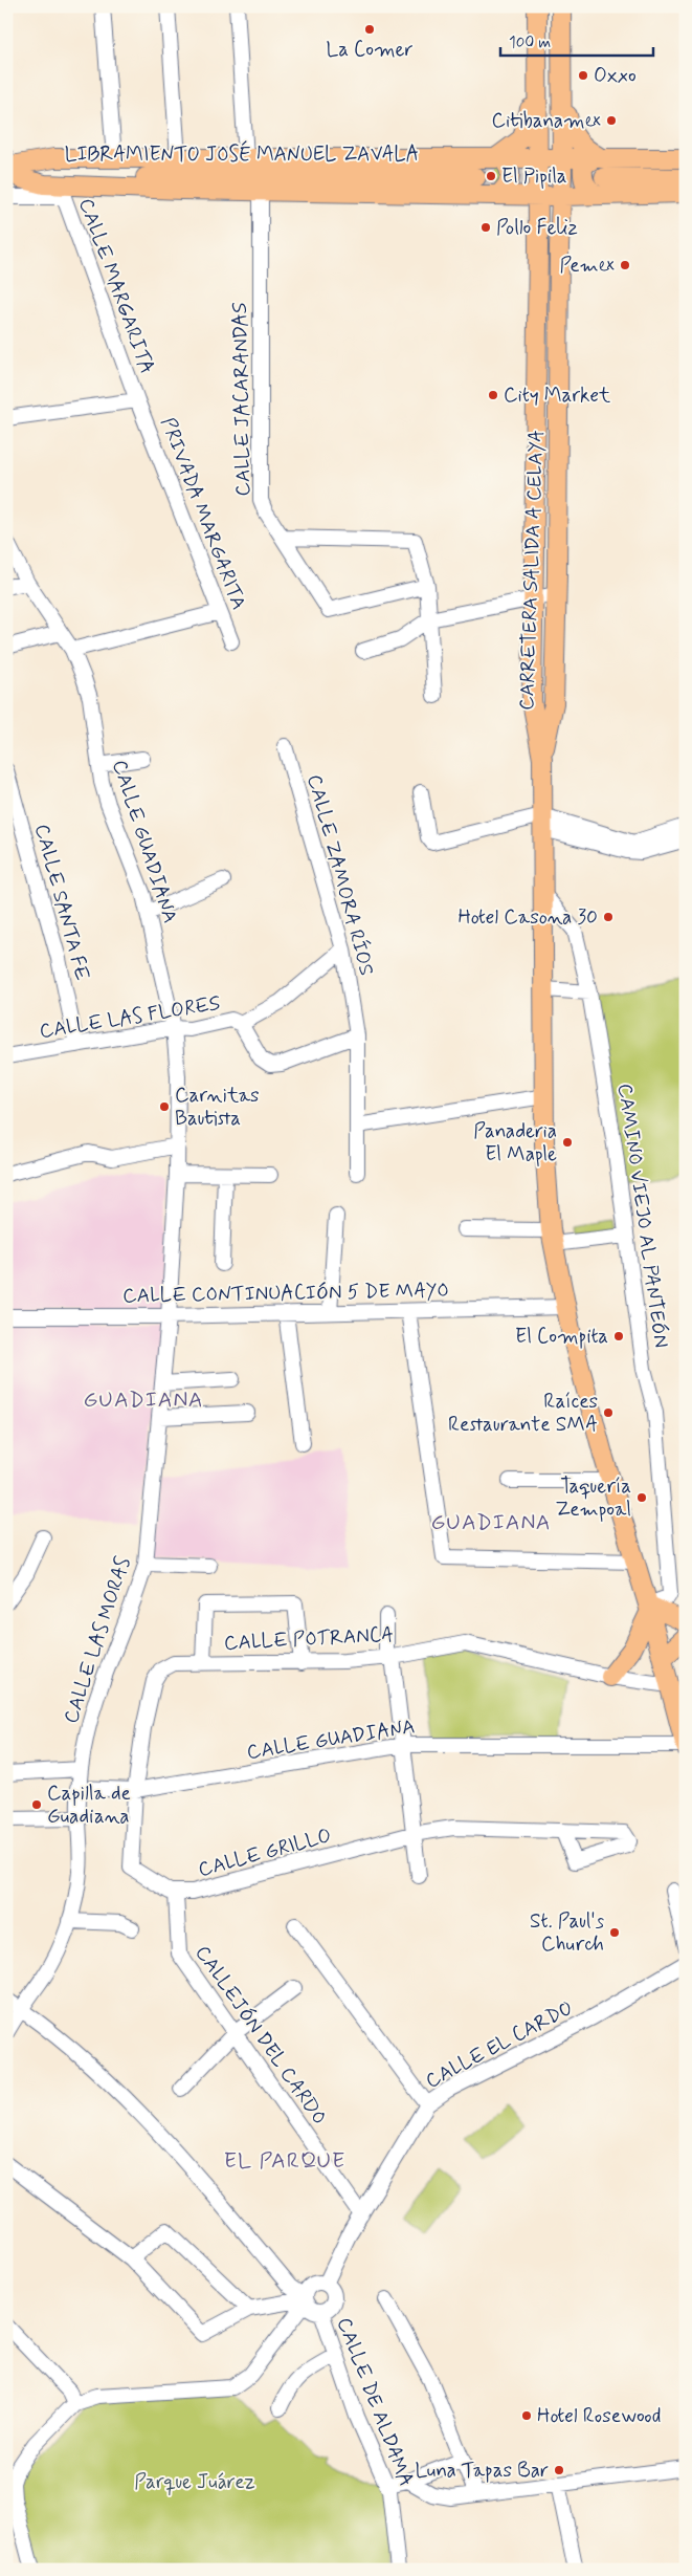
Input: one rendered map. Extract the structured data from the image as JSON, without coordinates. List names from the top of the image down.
{
  "streets": {
    "main road": ["LIBRAMIENTO JOSÉ MANUEL ZAVALA", "CARRETERA SALIDA A CELAYA"],
    "street": [
      "CALLE MARGARITA",
      "CALLE JACARANDAS",
      "PRIVADA MARGARITA",
      "CALLE GUADIANA",
      "CALLE ZAMORA RÍOS",
      "CALLE SANTA FE",
      "CALLE LAS FLORES",
      "CAMINO VIEJO AL PANTEÓN",
      "CALLE CONTINUACIÓN 5 DE MAYO",
      "CALLE POTRANCA",
      "CALLE LAS MORAS",
      "CALLE GRILLO",
      "CALLEJÓN DEL CARDO",
      "CALLE EL CARDO",
      "CALLE DE ALDAMA"
    ]
  },
  "crossings": [
    ["CALLE MARGARITA", "PRIVADA MARGARITA"],
    ["CALLE GUADIANA", "CALLE LAS FLORES"],
    ["CALLE GUADIANA", "CALLE POTRANCA"],
    ["CALLE GUADIANA", "CALLE LAS MORAS"],
    ["CALLE GUADIANA", "CALLE GRILLO"],
    ["CALLE ZAMORA RÍOS", "CALLE LAS FLORES"],
    ["CALLE SANTA FE", "CALLE LAS FLORES"],
    ["CALLE CONTINUACIÓN 5 DE MAYO", "CALLE LAS MORAS"],
    ["CALLE POTRANCA", "CALLE GRILLO"],
    ["CALLE GRILLO", "CALLEJÓN DEL CARDO"],
    ["CALLEJÓN DEL CARDO", "CALLE EL CARDO"],
    ["CALLE EL CARDO", "CALLE DE ALDAMA"]
  ],
  "districts": ["GUADIANA", "GUADIANA", "EL PARQUE"],
  "parks": ["Parque Juárez"],
  "places": [
    "La Comer",
    "Oxxo",
    "Citibanamex",
    "El Pipila",
    "Pollo Feliz",
    "Pemex",
    "City Market",
    "Hotel Casona 30",
    "Carnitas Bautista",
    "Panaderia El Maple",
    "El Compita",
    "Raíces Restaurante SMA",
    "Taquería Zempoal",
    "Capilla de Guadiana",
    "St. Paul's Church",
    "Hotel Rosewood",
    "Luna Tapas Bar"
  ],
  "scale_bar": "100 m"
}
